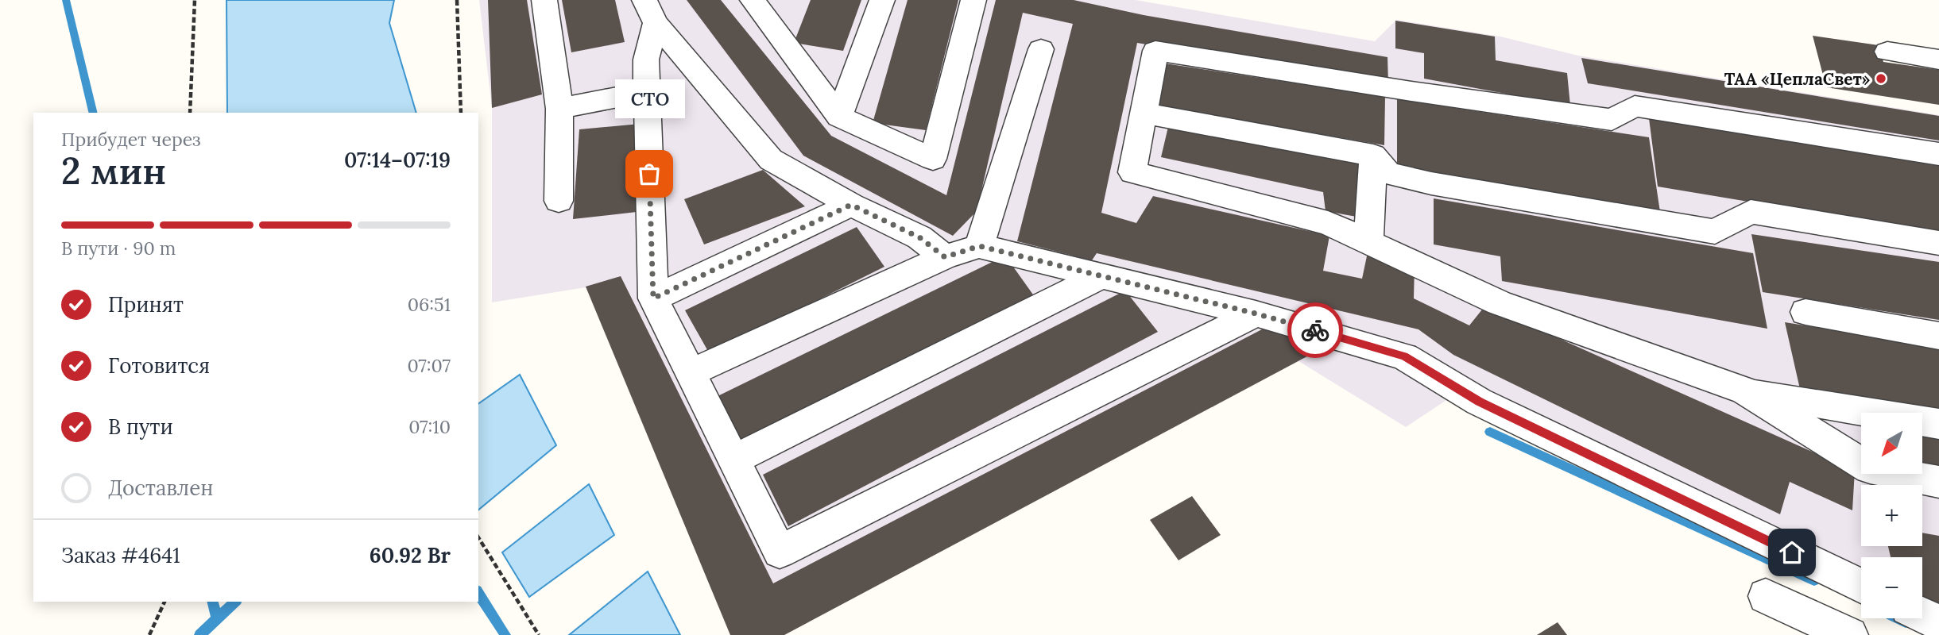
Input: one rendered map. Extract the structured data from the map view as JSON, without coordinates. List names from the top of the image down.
{
  "places": ["ТАА «ЦеплаСвет»", "СТО"],
  "north": "bottom left",
  "page": {
    "bubble": "СТО",
    "heading": ["2 мин", "Прибудет через", "07:14–07:19"],
    "panel": ["Заказ #4641", "60.92 Br"],
    "bar": "В пути · 90 m",
    "list": [
      ["Принят", "06:51"],
      ["Готовится", "07:07"],
      ["В пути", "07:10"],
      "Доставлен"
    ],
    "map_buttons": ["+", "−"]
  }
}
